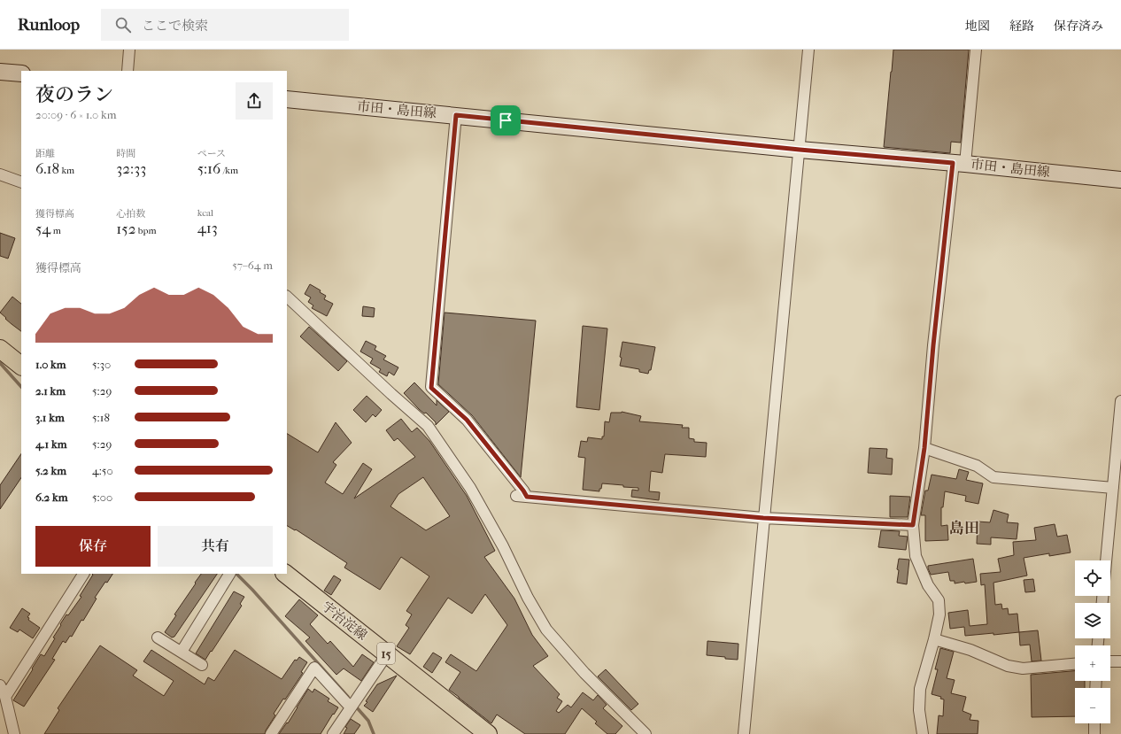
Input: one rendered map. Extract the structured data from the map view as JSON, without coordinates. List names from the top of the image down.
{
  "streets": {
    "main road": ["宇治淀線", "15"],
    "street": ["市田・島田線"]
  },
  "districts": ["島田"],
  "page": {
    "header": "Runloop",
    "search": "ここで検索",
    "nav": ["地図", "経路", "保存済み"],
    "heading": ["夜のラン", "20:09 · 6 × 1.0 km"],
    "stats": [
      ["距離", "6.18 km"],
      ["時間", "32:33"],
      ["ペース", "5:16 /km"],
      ["獲得標高", "54 m"],
      ["心拍数", "152 bpm"],
      ["kcal", "413"]
    ],
    "chart": ["獲得標高", "57–64 m"],
    "list": [
      {
        "name": "1.0 km",
        "note": "5:30"
      },
      {
        "name": "2.1 km",
        "note": "5:29"
      },
      {
        "name": "3.1 km",
        "note": "5:18"
      },
      {
        "name": "4.1 km",
        "note": "5:29"
      },
      {
        "name": "5.2 km",
        "note": "4:50"
      },
      {
        "name": "6.2 km",
        "note": "5:00"
      }
    ],
    "buttons": ["保存", "共有"],
    "map_buttons": ["+", "−"]
  }
}
